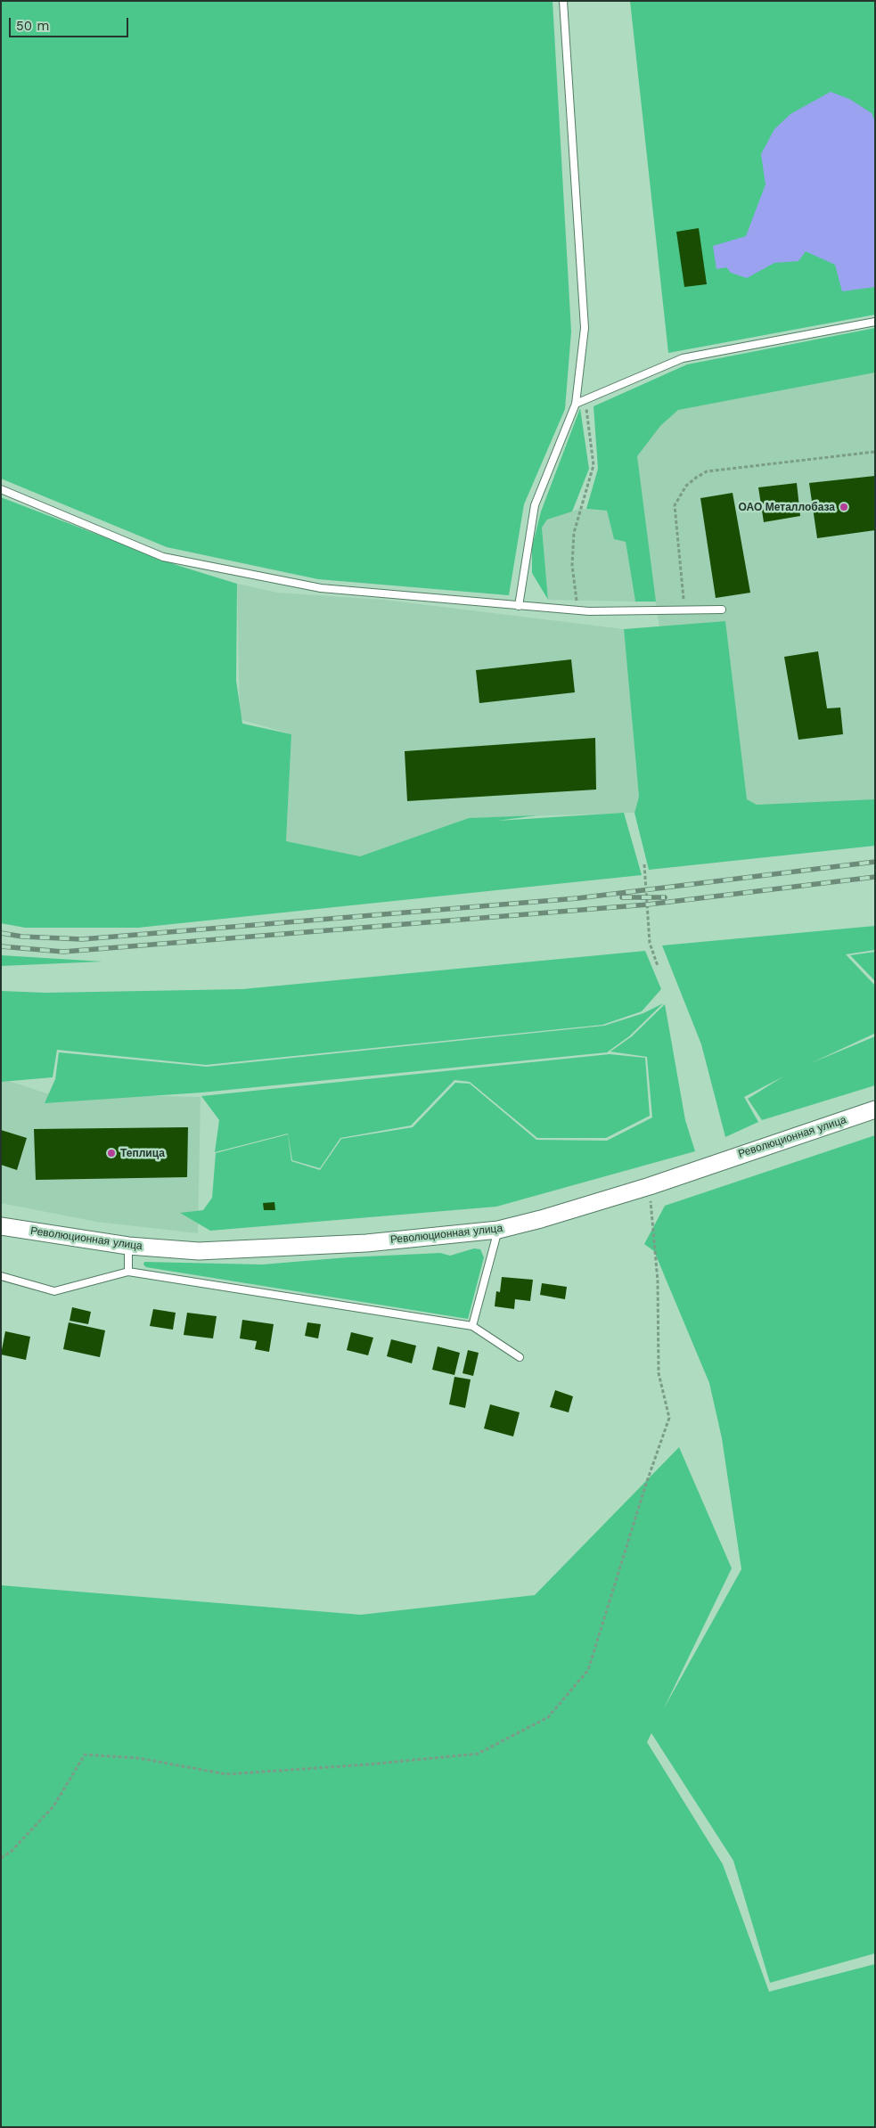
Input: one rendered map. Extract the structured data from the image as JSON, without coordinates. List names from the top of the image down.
{
  "streets": {
    "street": ["Революционная улица"]
  },
  "places": ["ОАО Металлобаза", "Теплица"],
  "scale_bar": "50 m"
}
